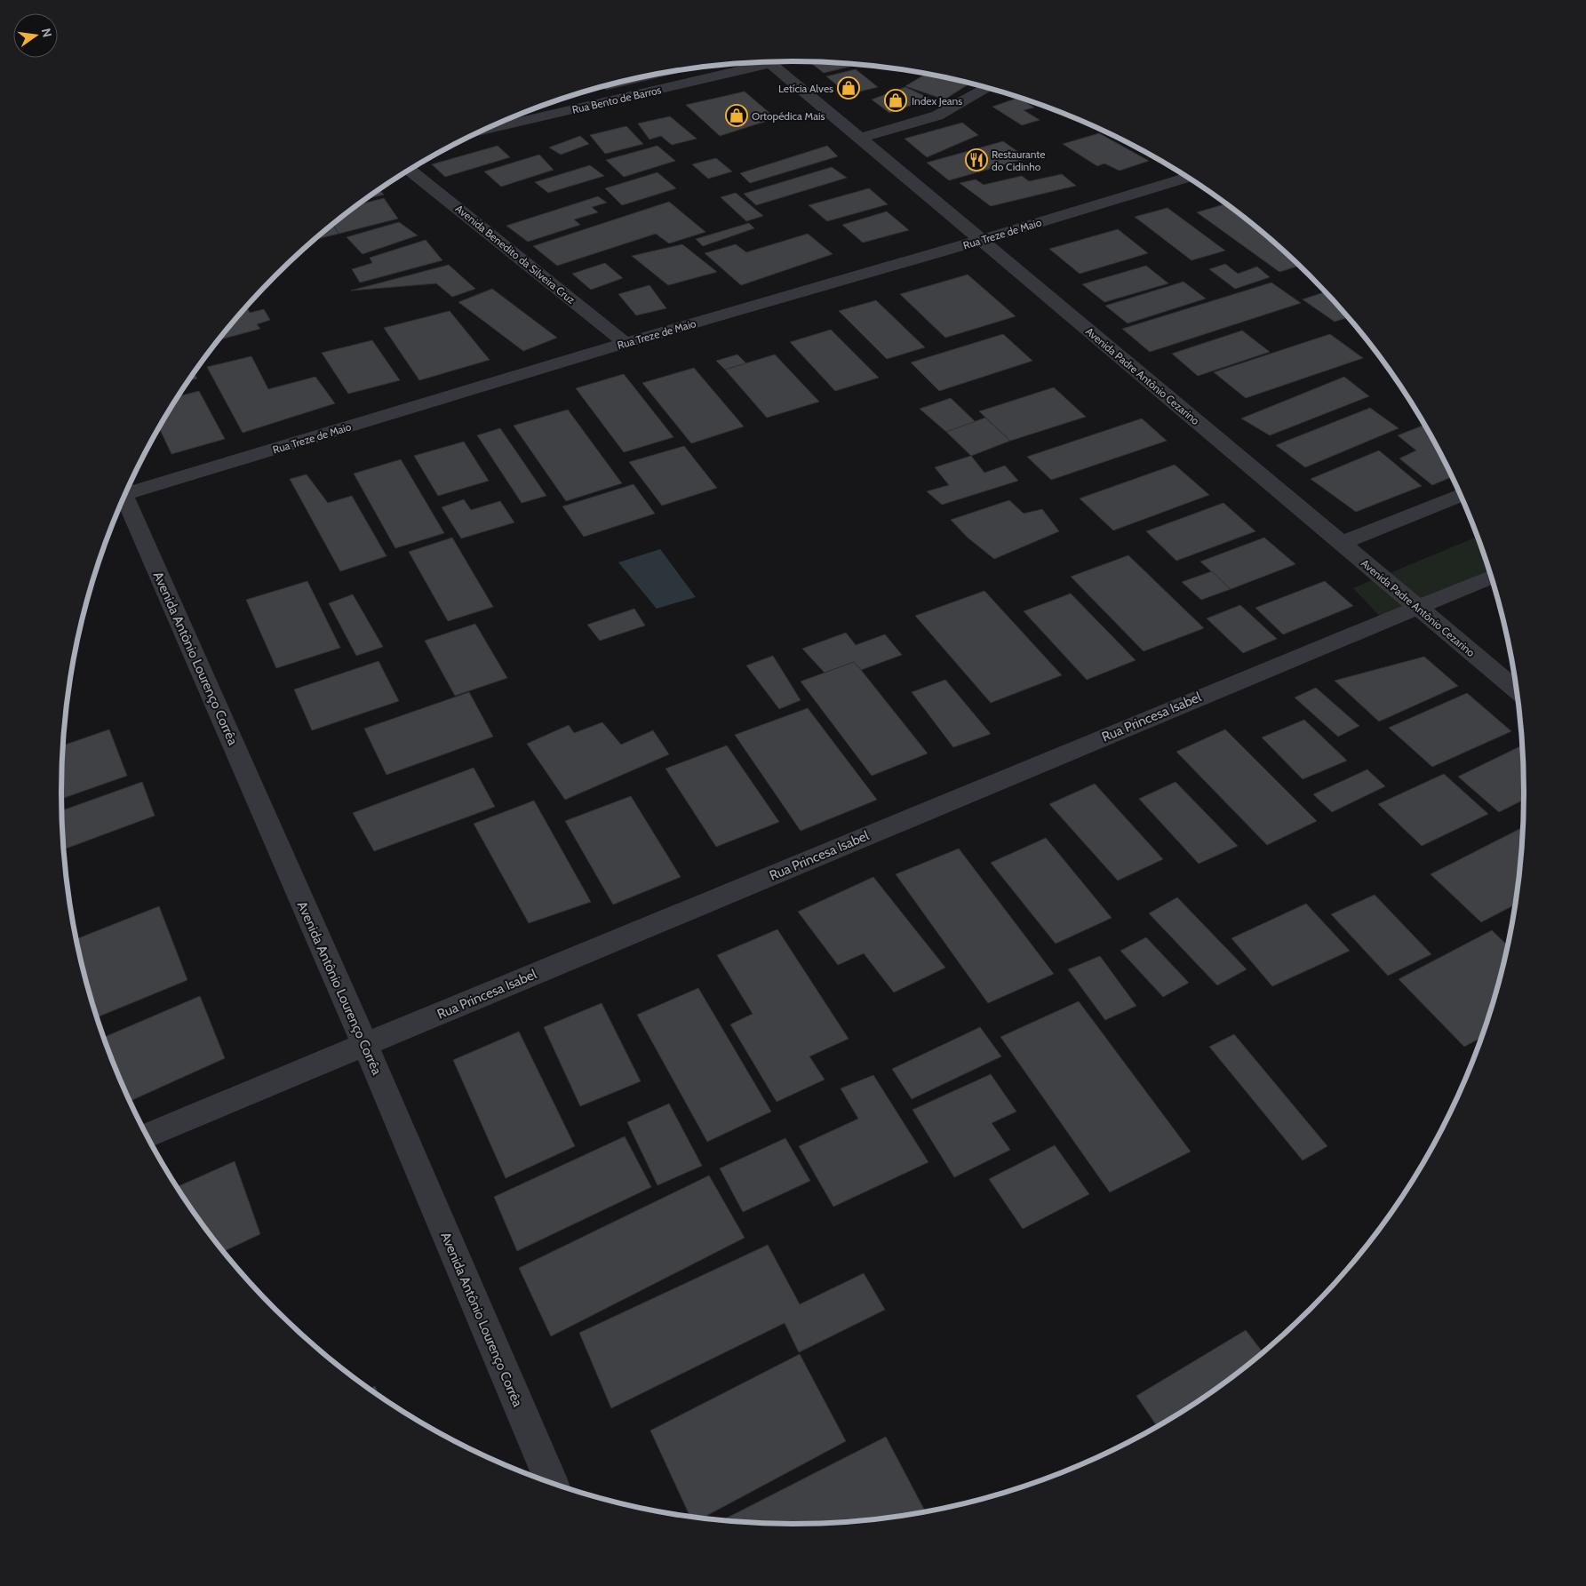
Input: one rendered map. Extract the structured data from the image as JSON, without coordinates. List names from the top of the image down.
{
  "streets": {
    "street": [
      "Rua Bento de Barros",
      "Rua Treze de Maio",
      "Avenida Benedito da Silveira Cruz",
      "Avenida Padre Antônio Cezarino",
      "Avenida Antônio Lourenço Corrêa",
      "Rua Princesa Isabel"
    ]
  },
  "crossings": [
    ["Rua Treze de Maio", "Avenida Benedito da Silveira Cruz"],
    ["Rua Treze de Maio", "Avenida Padre Antônio Cezarino"],
    ["Avenida Padre Antônio Cezarino", "Rua Princesa Isabel"],
    ["Avenida Antônio Lourenço Corrêa", "Rua Princesa Isabel"]
  ],
  "places": {
    "shop": ["Letícia Alves", "Index Jeans", "Ortopédica Mais"],
    "restaurant": ["Restaurante do Cidinho"]
  },
  "north": "right"
}
